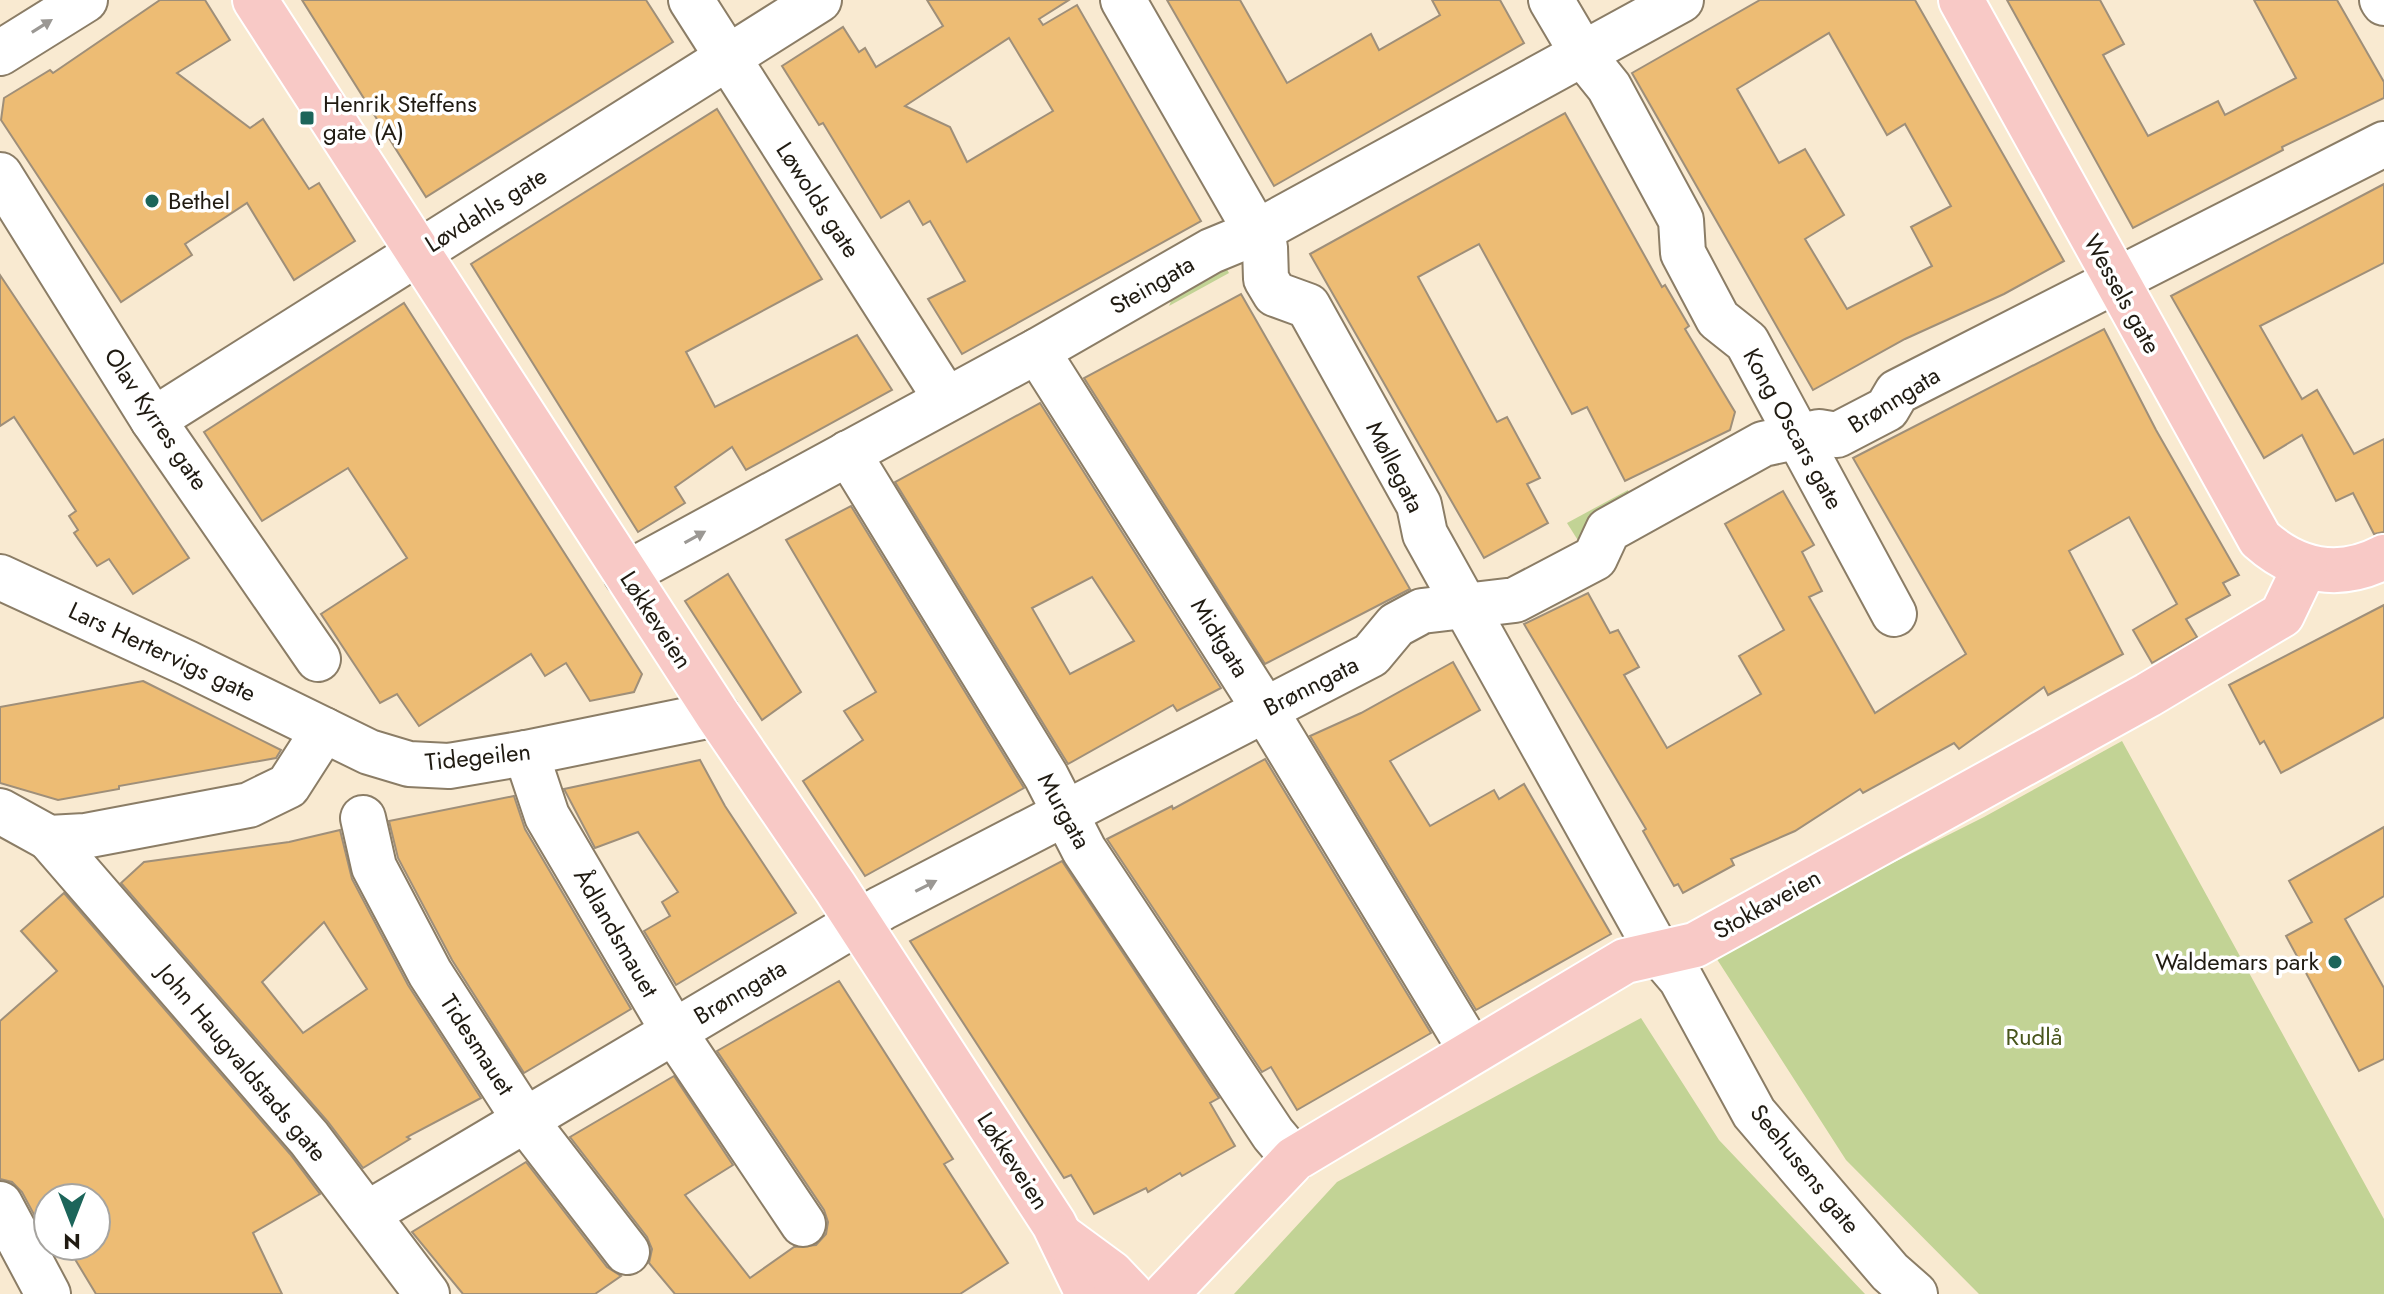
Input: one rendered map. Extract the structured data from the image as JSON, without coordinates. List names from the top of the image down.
{
  "streets": {
    "main road": ["Wessels gate", "Løkkeveien", "Stokkaveien"],
    "street": [
      "Løwolds gate",
      "Løvdahls gate",
      "Steingata",
      "Brønngata",
      "Olav Kyrres gate",
      "Kong Oscars gate",
      "Møllegata",
      "Midtgata",
      "Lars Hertervigs gate",
      "Tidegeilen",
      "Murgata",
      "Ådlandsmauet",
      "Tidesmauet",
      "John Haugvaldstads gate",
      "Seehusens gate"
    ]
  },
  "crossings": [
    ["Løwolds gate", "Løvdahls gate"],
    ["Løwolds gate", "Steingata"],
    ["Løvdahls gate", "Olav Kyrres gate"],
    ["Løvdahls gate", "Løkkeveien"],
    ["Steingata", "Kong Oscars gate"],
    ["Steingata", "Møllegata"],
    ["Steingata", "Løkkeveien"],
    ["Steingata", "Midtgata"],
    ["Steingata", "Murgata"],
    ["Wessels gate", "Brønngata"],
    ["Wessels gate", "Stokkaveien"],
    ["Brønngata", "Kong Oscars gate"],
    ["Brønngata", "Møllegata"],
    ["Brønngata", "Løkkeveien"],
    ["Brønngata", "Midtgata"],
    ["Brønngata", "Murgata"],
    ["Brønngata", "Ådlandsmauet"],
    ["Brønngata", "Tidesmauet"],
    ["Brønngata", "John Haugvaldstads gate"],
    ["Møllegata", "Stokkaveien"],
    ["Møllegata", "Seehusens gate"],
    ["Løkkeveien", "Tidegeilen"],
    ["Midtgata", "Stokkaveien"],
    ["Lars Hertervigs gate", "Tidegeilen"],
    ["Tidegeilen", "Ådlandsmauet"],
    ["Murgata", "Stokkaveien"],
    ["Stokkaveien", "Seehusens gate"]
  ],
  "parks": ["Rudlå"],
  "places": {
    "transit": ["Henrik Steffens gate (A)"],
    "other": ["Bethel", "Waldemars park"]
  },
  "north": "bottom"
}
